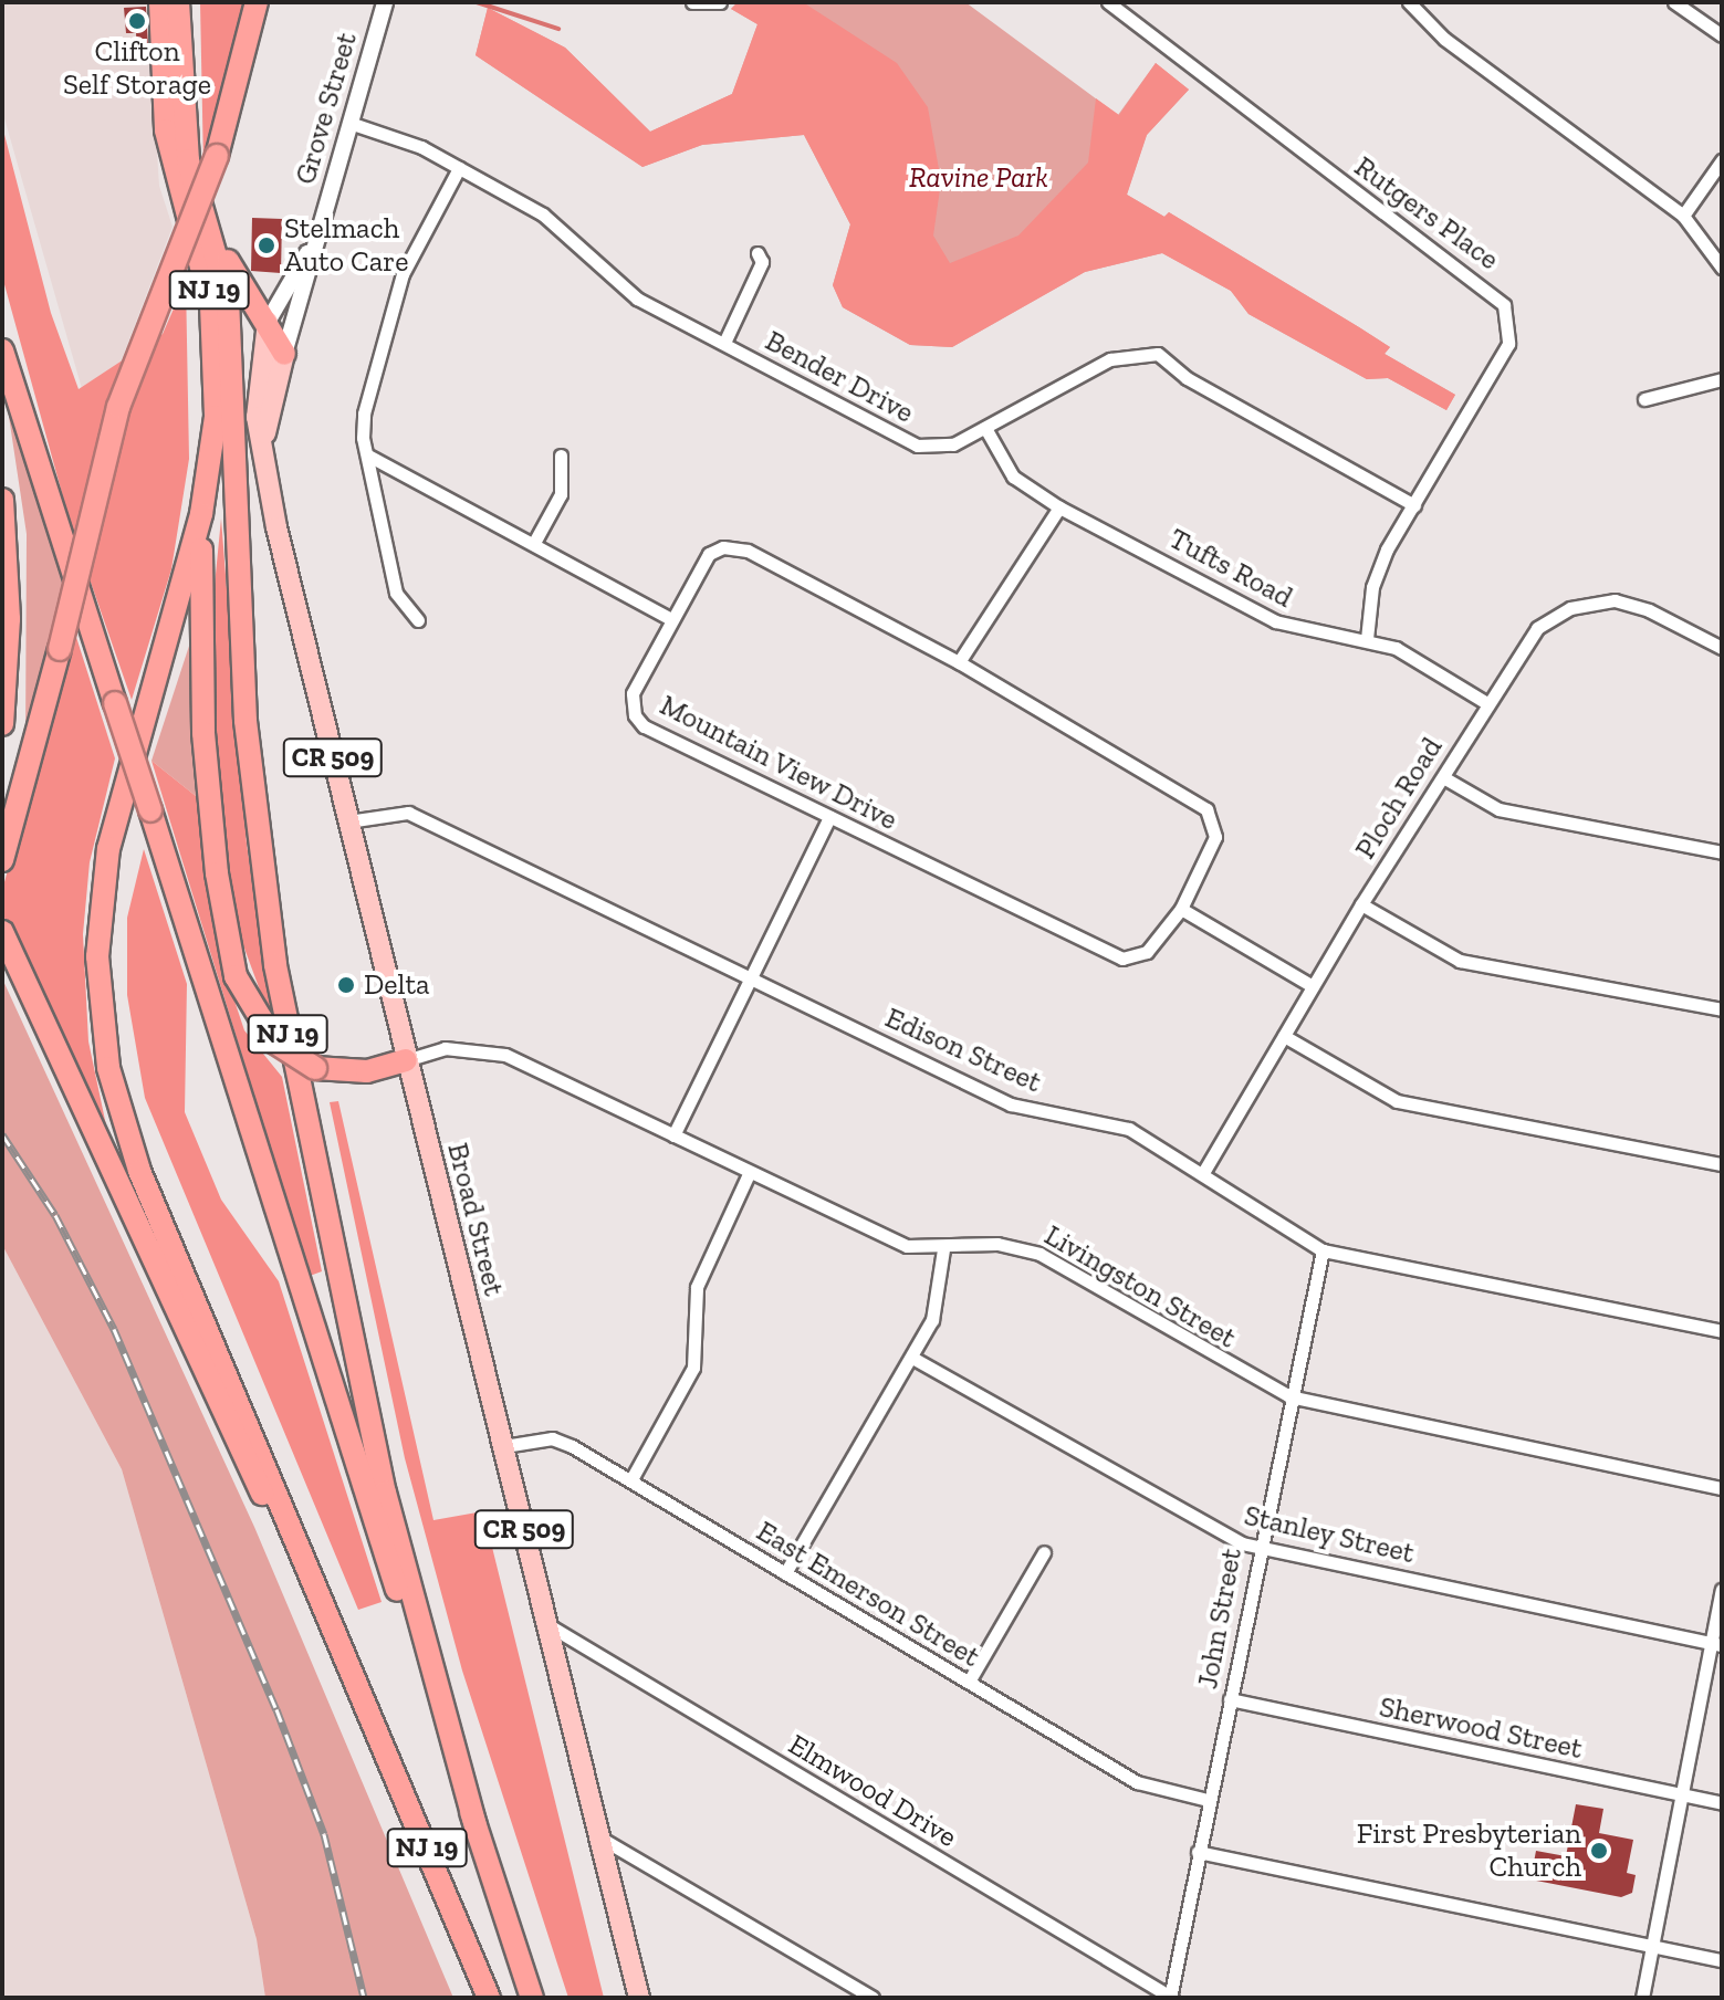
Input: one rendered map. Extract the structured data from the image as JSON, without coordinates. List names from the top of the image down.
{
  "streets": {
    "highway": ["NJ 19"],
    "main road": ["CR 509", "Broad Street"],
    "street": [
      "Grove Street",
      "Rutgers Place",
      "Bender Drive",
      "Tufts Road",
      "Mountain View Drive",
      "Ploch Road",
      "Edison Street",
      "Livingston Street",
      "Stanley Street",
      "East Emerson Street",
      "John Street",
      "Sherwood Street",
      "Elmwood Drive"
    ]
  },
  "crossings": [
    ["Grove Street", "Bender Drive"],
    ["Grove Street", "Broad Street"],
    ["Rutgers Place", "Bender Drive"],
    ["Rutgers Place", "Tufts Road"],
    ["Bender Drive", "Tufts Road"],
    ["Tufts Road", "Ploch Road"],
    ["Ploch Road", "Edison Street"],
    ["Edison Street", "Broad Street"],
    ["Edison Street", "John Street"],
    ["Broad Street", "Livingston Street"],
    ["Broad Street", "East Emerson Street"],
    ["Broad Street", "Elmwood Drive"],
    ["Livingston Street", "John Street"],
    ["Stanley Street", "John Street"],
    ["East Emerson Street", "John Street"],
    ["John Street", "Sherwood Street"],
    ["John Street", "Elmwood Drive"]
  ],
  "parks": ["Ravine Park"],
  "places": [
    "Clifton Self Storage",
    "Stelmach Auto Care",
    "Delta",
    "First Presbyterian Church"
  ]
}
